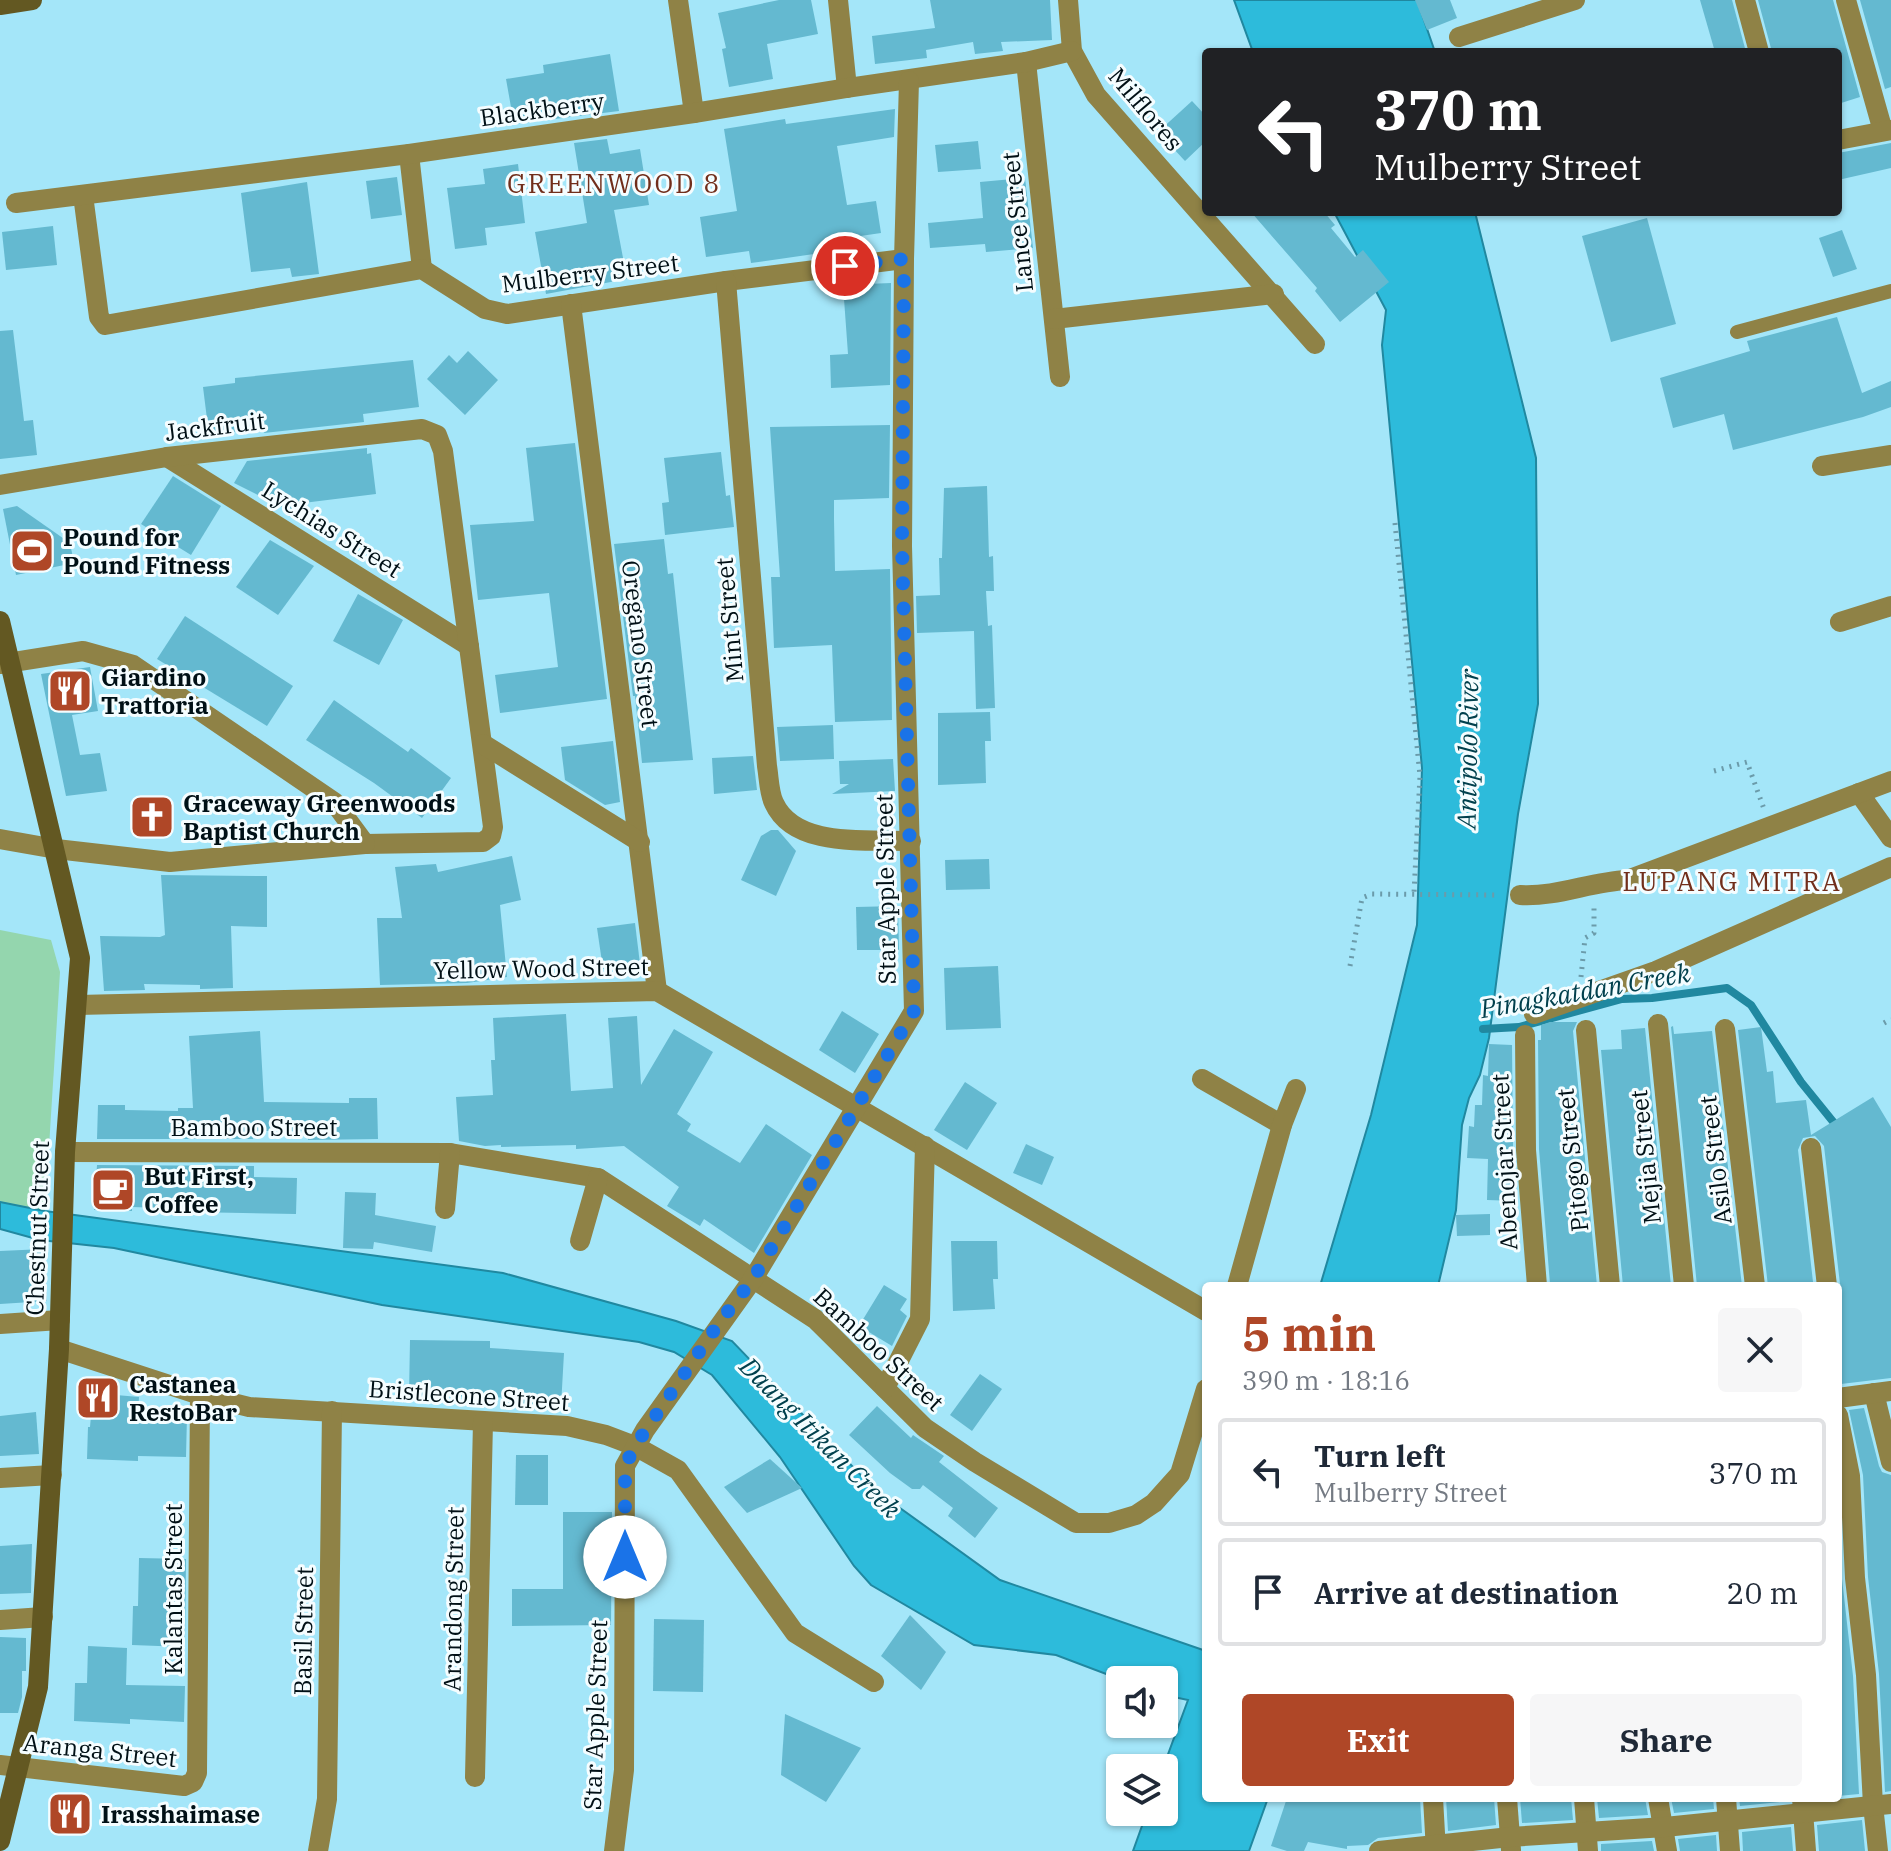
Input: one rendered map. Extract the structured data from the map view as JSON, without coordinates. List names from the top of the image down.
{
  "streets": {
    "street": [
      "Blackberry",
      "Milflores",
      "Lance Street",
      "Mulberry Street",
      "Jackfruit",
      "Lychias Street",
      "Mint Street",
      "Oregano Street",
      "Star Apple Street",
      "Yellow Wood Street",
      "Bamboo Street",
      "Mejia Street",
      "Pitogo Street",
      "Asilo Street",
      "Abenojar Street",
      "Chestnut Street",
      "Bristlecone Street",
      "Kalantas Street",
      "Arandong Street",
      "Basil Street",
      "Aranga Street"
    ]
  },
  "crossings": [
    ["Blackberry", "Milflores"],
    ["Blackberry", "Lance Street"],
    ["Blackberry", "Star Apple Street"],
    ["Mulberry Street", "Mint Street"],
    ["Mulberry Street", "Oregano Street"],
    ["Mulberry Street", "Star Apple Street"],
    ["Jackfruit", "Lychias Street"],
    ["Mint Street", "Star Apple Street"],
    ["Oregano Street", "Yellow Wood Street"],
    ["Star Apple Street", "Yellow Wood Street"],
    ["Star Apple Street", "Bamboo Street"],
    ["Star Apple Street", "Bristlecone Street"],
    ["Yellow Wood Street", "Chestnut Street"],
    ["Bamboo Street", "Chestnut Street"],
    ["Chestnut Street", "Bristlecone Street"],
    ["Chestnut Street", "Aranga Street"],
    ["Bristlecone Street", "Kalantas Street"],
    ["Bristlecone Street", "Arandong Street"],
    ["Bristlecone Street", "Basil Street"],
    ["Kalantas Street", "Aranga Street"]
  ],
  "districts": ["GREENWOOD 8", "LUPANG MITRA"],
  "water": ["Antipolo River", "Pinagkatdan Creek", "Daang Itikan Creek"],
  "places": {
    "sports": ["Pound for Pound Fitness"],
    "restaurant": ["Giardino Trattoria", "Castanea RestoBar", "Irasshaimase"],
    "church": ["Graceway Greenwoods Baptist Church"],
    "cafe": ["But First, Coffee"]
  },
  "page": {
    "turn": ["370 m", "Mulberry Street"],
    "heading": ["5 min", "390 m · 18:16"],
    "list": [
      {
        "name": "Turn left",
        "note": "Mulberry Street",
        "value": "370 m"
      },
      {
        "name": "Arrive at destination",
        "value": "20 m"
      }
    ],
    "buttons": ["Exit", "Share"]
  }
}
